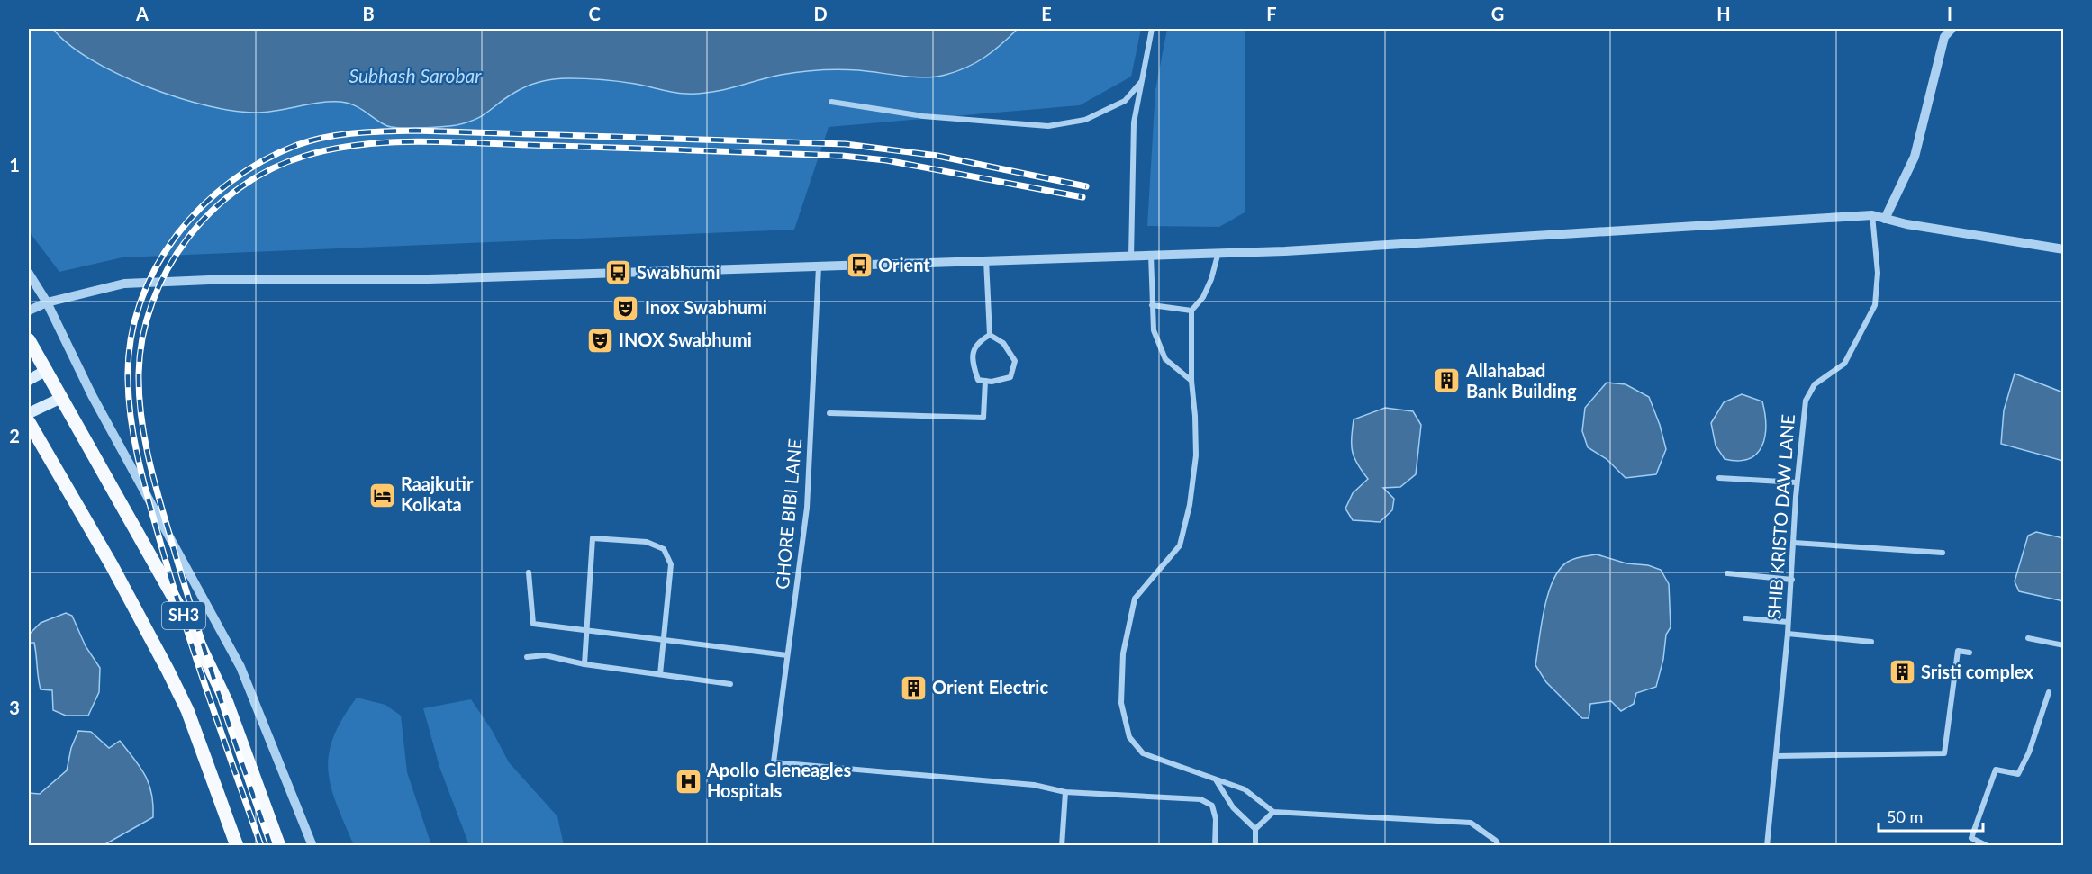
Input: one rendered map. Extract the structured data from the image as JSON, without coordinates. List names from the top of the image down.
{
  "streets": {
    "main road": ["SH3"],
    "street": ["GHORE BIBI LANE", "SHIB KRISTO DAW LANE"]
  },
  "water": ["Subhash Sarobar"],
  "places": {
    "bus stop": ["Orient", "Swabhumi"],
    "theatre": ["Inox Swabhumi", "INOX Swabhumi"],
    "building": ["Allahabad Bank Building", "Sristi complex", "Orient Electric"],
    "hotel": ["Raajkutir Kolkata"],
    "hospital": ["Apollo Gleneagles Hospitals"]
  },
  "scale_bar": "50 m",
  "grid": {
    "columns": [
      "A",
      "B",
      "C",
      "D",
      "E",
      "F",
      "G",
      "H",
      "I"
    ],
    "rows": ["1", "2", "3"]
  }
}
